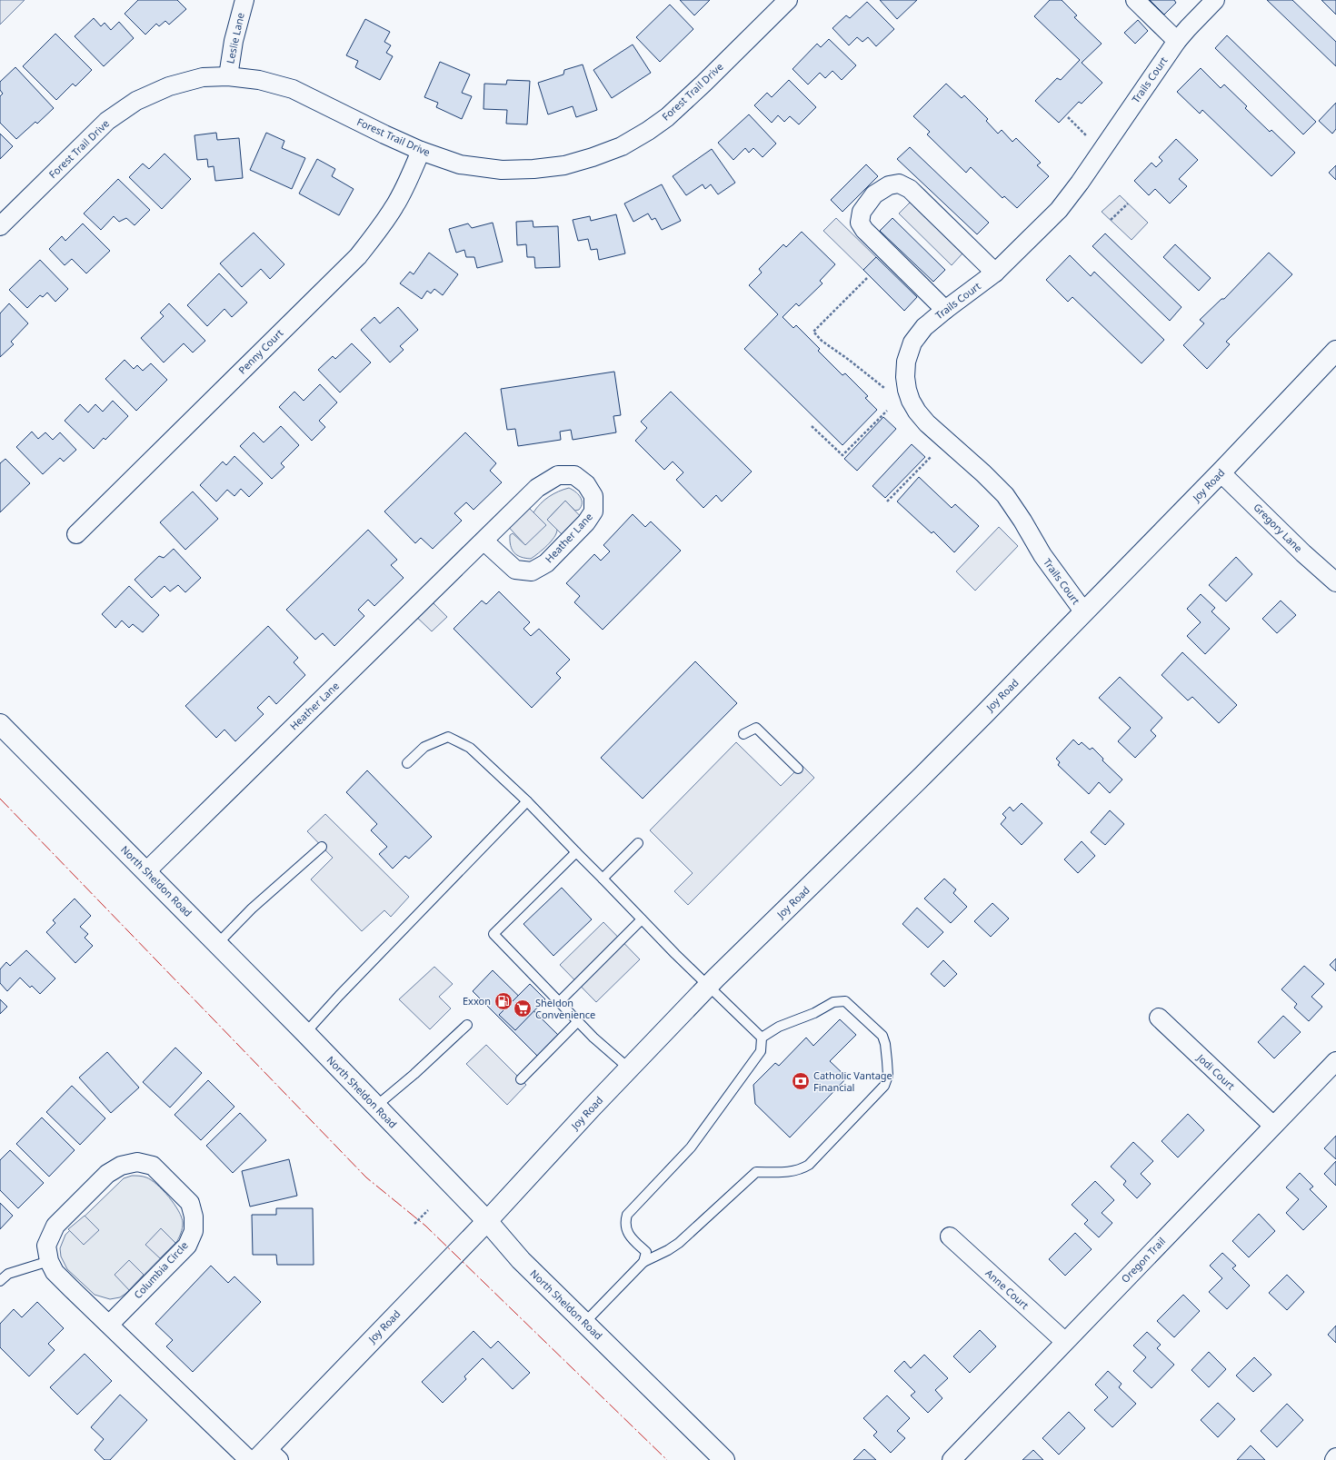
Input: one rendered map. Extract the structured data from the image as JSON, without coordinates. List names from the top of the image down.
{
  "streets": {
    "street": [
      "Leslie Lane",
      "Trails Court",
      "Forest Trail Drive",
      "Penny Court",
      "Joy Road",
      "Gregory Lane",
      "Heather Lane",
      "North Sheldon Road",
      "Jodi Court",
      "Oregon Trail",
      "Columbia Circle",
      "Anne Court"
    ]
  },
  "crossings": [
    ["Leslie Lane", "Forest Trail Drive"],
    ["Trails Court", "Joy Road"],
    ["Forest Trail Drive", "Penny Court"],
    ["Joy Road", "Gregory Lane"],
    ["Joy Road", "North Sheldon Road"],
    ["Heather Lane", "North Sheldon Road"],
    ["Jodi Court", "Oregon Trail"],
    ["Oregon Trail", "Anne Court"]
  ],
  "places": {
    "fuel station": ["Exxon"],
    "supermarket": ["Sheldon Convenience"],
    "bank": ["Catholic Vantage Financial"]
  }
}
